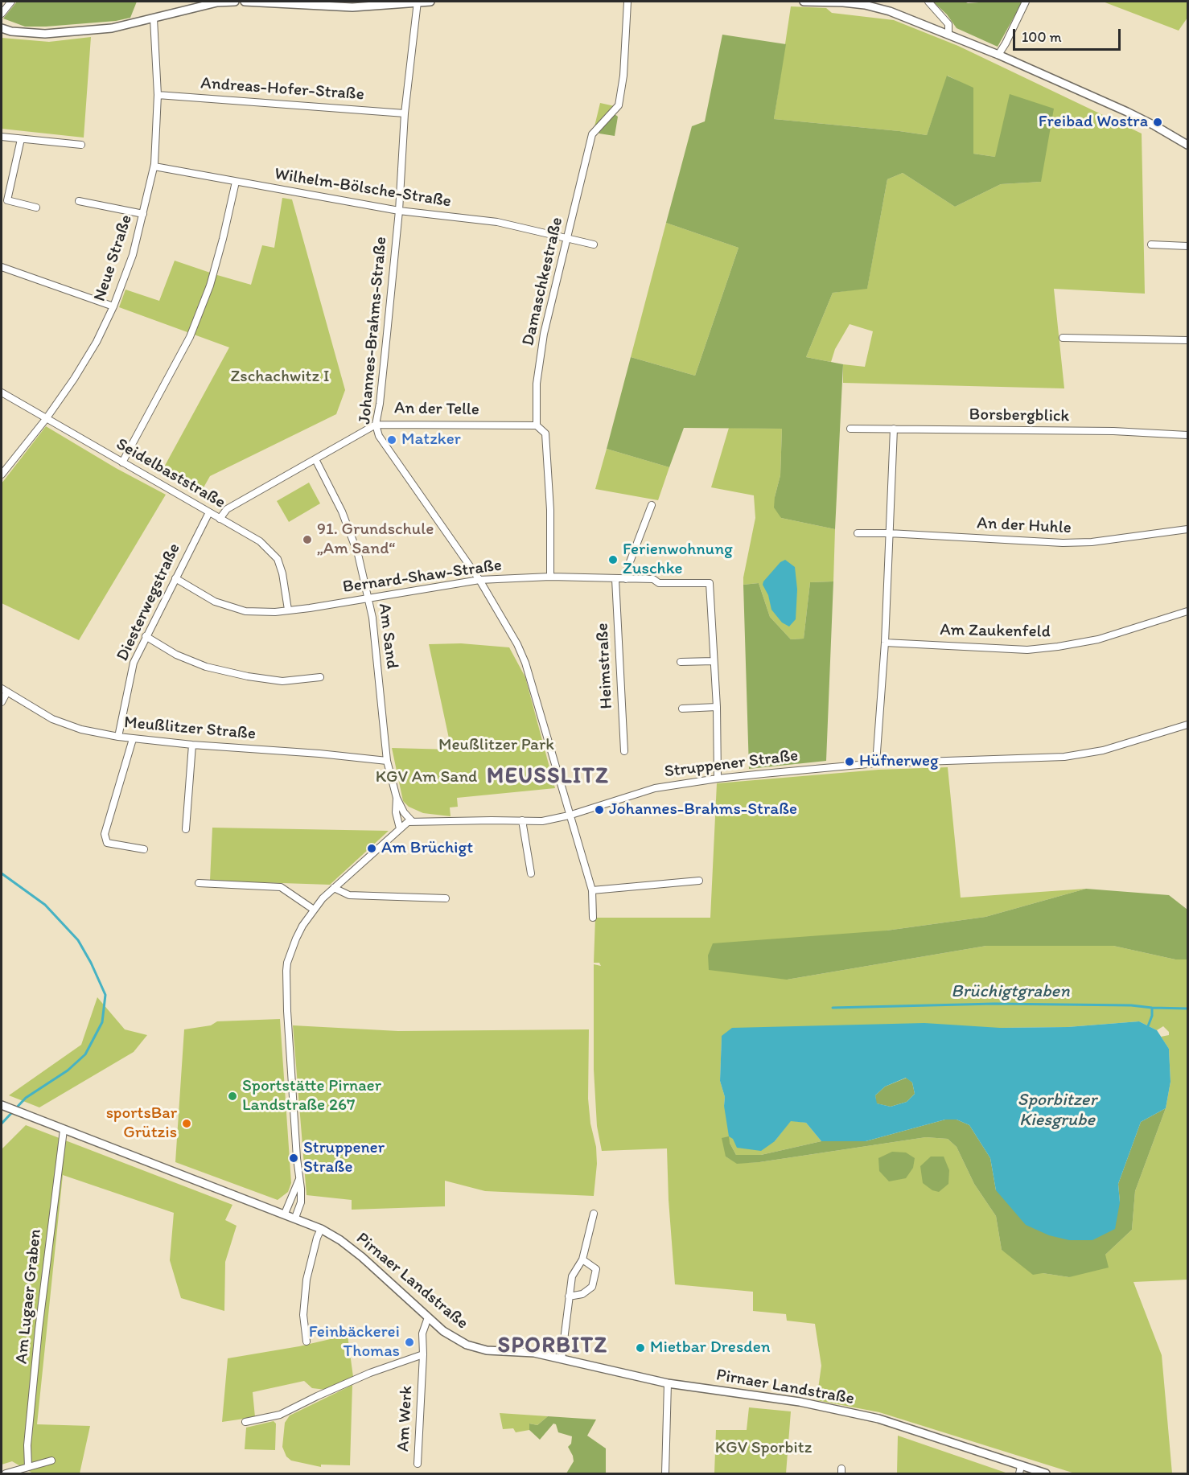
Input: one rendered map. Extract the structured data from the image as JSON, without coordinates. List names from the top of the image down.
{
  "streets": {
    "street": [
      "Andreas-Hofer-Straße",
      "Wilhelm-Bölsche-Straße",
      "Neue Straße",
      "Damaschkestraße",
      "Johannes-Brahms-Straße",
      "An der Telle",
      "Borsbergblick",
      "Seidelbaststraße",
      "An der Huhle",
      "Bernard-Shaw-Straße",
      "Diesterwegstraße",
      "Am Zaukenfeld",
      "Am Sand",
      "Heimstraße",
      "Meußlitzer Straße",
      "Struppener Straße",
      "Pirnaer Landstraße",
      "Am Lugaer Graben",
      "Am Werk"
    ]
  },
  "crossings": [
    ["Andreas-Hofer-Straße", "Neue Straße"],
    ["Andreas-Hofer-Straße", "Johannes-Brahms-Straße"],
    ["Wilhelm-Bölsche-Straße", "Neue Straße"],
    ["Wilhelm-Bölsche-Straße", "Damaschkestraße"],
    ["Wilhelm-Bölsche-Straße", "Johannes-Brahms-Straße"],
    ["Neue Straße", "Seidelbaststraße"],
    ["Damaschkestraße", "An der Telle"],
    ["Damaschkestraße", "Bernard-Shaw-Straße"],
    ["Johannes-Brahms-Straße", "An der Telle"],
    ["Johannes-Brahms-Straße", "Bernard-Shaw-Straße"],
    ["Johannes-Brahms-Straße", "Struppener Straße"],
    ["An der Telle", "Seidelbaststraße"],
    ["An der Telle", "Am Sand"],
    ["Seidelbaststraße", "Bernard-Shaw-Straße"],
    ["Seidelbaststraße", "Diesterwegstraße"],
    ["Bernard-Shaw-Straße", "Diesterwegstraße"],
    ["Bernard-Shaw-Straße", "Am Sand"],
    ["Bernard-Shaw-Straße", "Heimstraße"],
    ["Diesterwegstraße", "Meußlitzer Straße"],
    ["Am Sand", "Meußlitzer Straße"],
    ["Am Sand", "Struppener Straße"],
    ["Struppener Straße", "Pirnaer Landstraße"],
    ["Pirnaer Landstraße", "Am Lugaer Graben"],
    ["Pirnaer Landstraße", "Am Werk"]
  ],
  "districts": ["MEUSSLITZ", "SPORBITZ"],
  "water": ["Brüchigtgraben", "Sporbitzer Kiesgrube"],
  "parks": [
    "Zschachwitz I",
    "Meußlitzer Park",
    "KGV Am Sand",
    "KGV Sporbitz"
  ],
  "places": [
    "Freibad Wostra",
    "Matzker",
    "91. Grundschule „Am Sand“",
    "Ferienwohnung Zuschke",
    "Hüfnerweg",
    "Johannes-Brahms-Straße",
    "Am Brüchigt",
    "Sportstätte Pirnaer Landstraße 267",
    "sportsBar Grützis",
    "Struppener Straße",
    "Feinbäckerei Thomas",
    "Mietbar Dresden"
  ],
  "scale_bar": "100 m"
}
